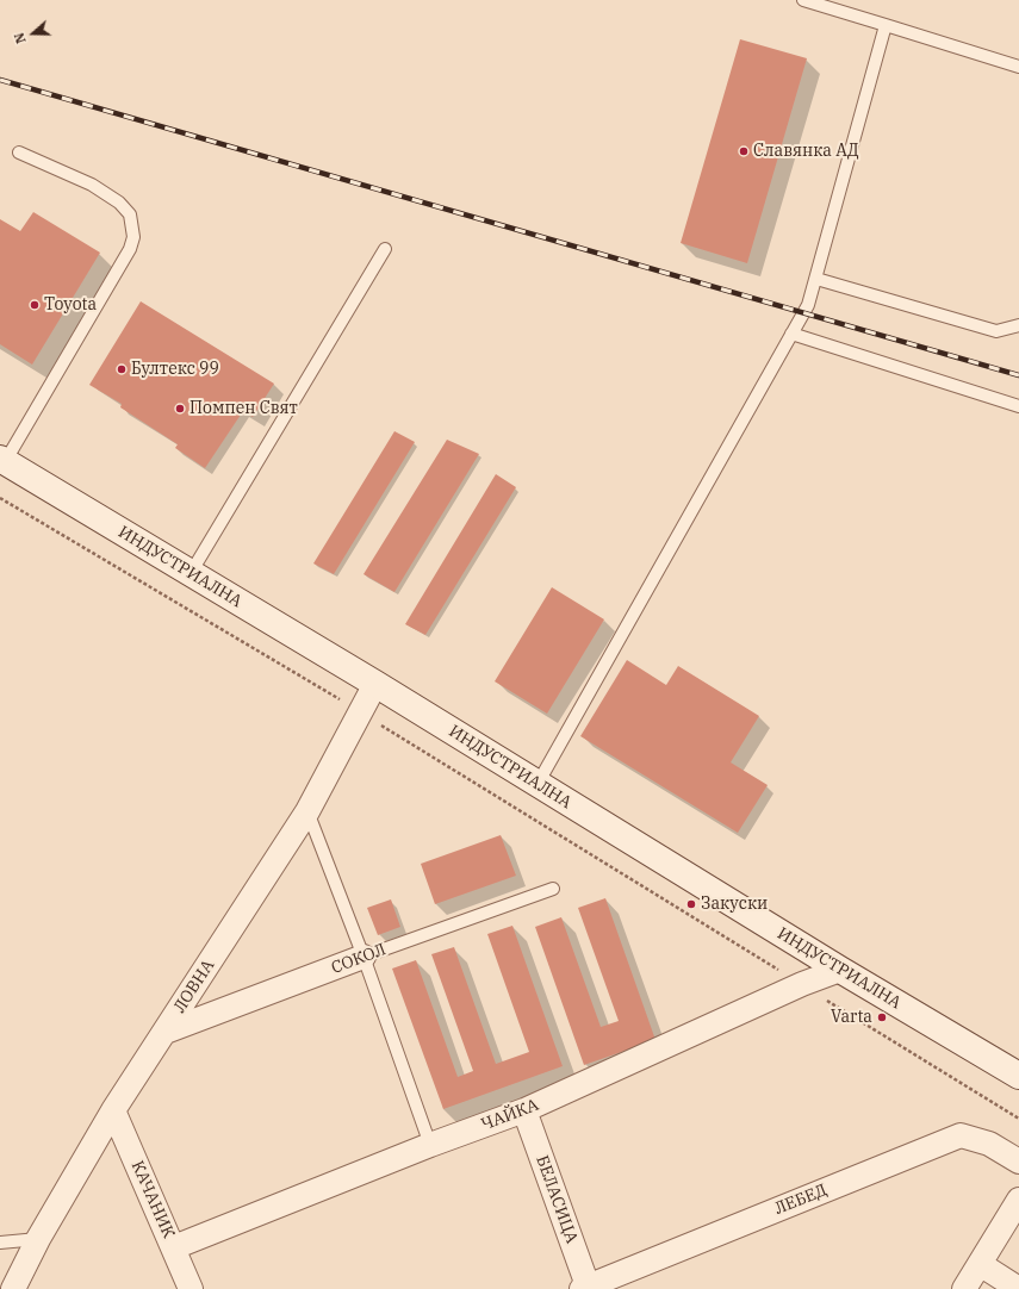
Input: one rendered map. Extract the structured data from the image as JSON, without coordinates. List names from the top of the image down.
{
  "streets": {
    "main road": ["ИНДУСТРИАЛНА"],
    "street": [
      "СОКОЛ",
      "ЛОВНА",
      "ЧАЙКА",
      "КАЧАНИК",
      "БЕЛАСИЦА",
      "ЛЕБЕД"
    ]
  },
  "crossings": [
    ["ИНДУСТРИАЛНА", "ЛОВНА"],
    ["ИНДУСТРИАЛНА", "ЧАЙКА"],
    ["СОКОЛ", "ЛОВНА"],
    ["ЛОВНА", "КАЧАНИК"],
    ["ЧАЙКА", "КАЧАНИК"],
    ["ЧАЙКА", "БЕЛАСИЦА"],
    ["БЕЛАСИЦА", "ЛЕБЕД"]
  ],
  "places": [
    "Славянка АД",
    "Toyota",
    "Бултекс 99",
    "Помпен Свят",
    "Закуски",
    "Varta"
  ],
  "north": "left"
}
